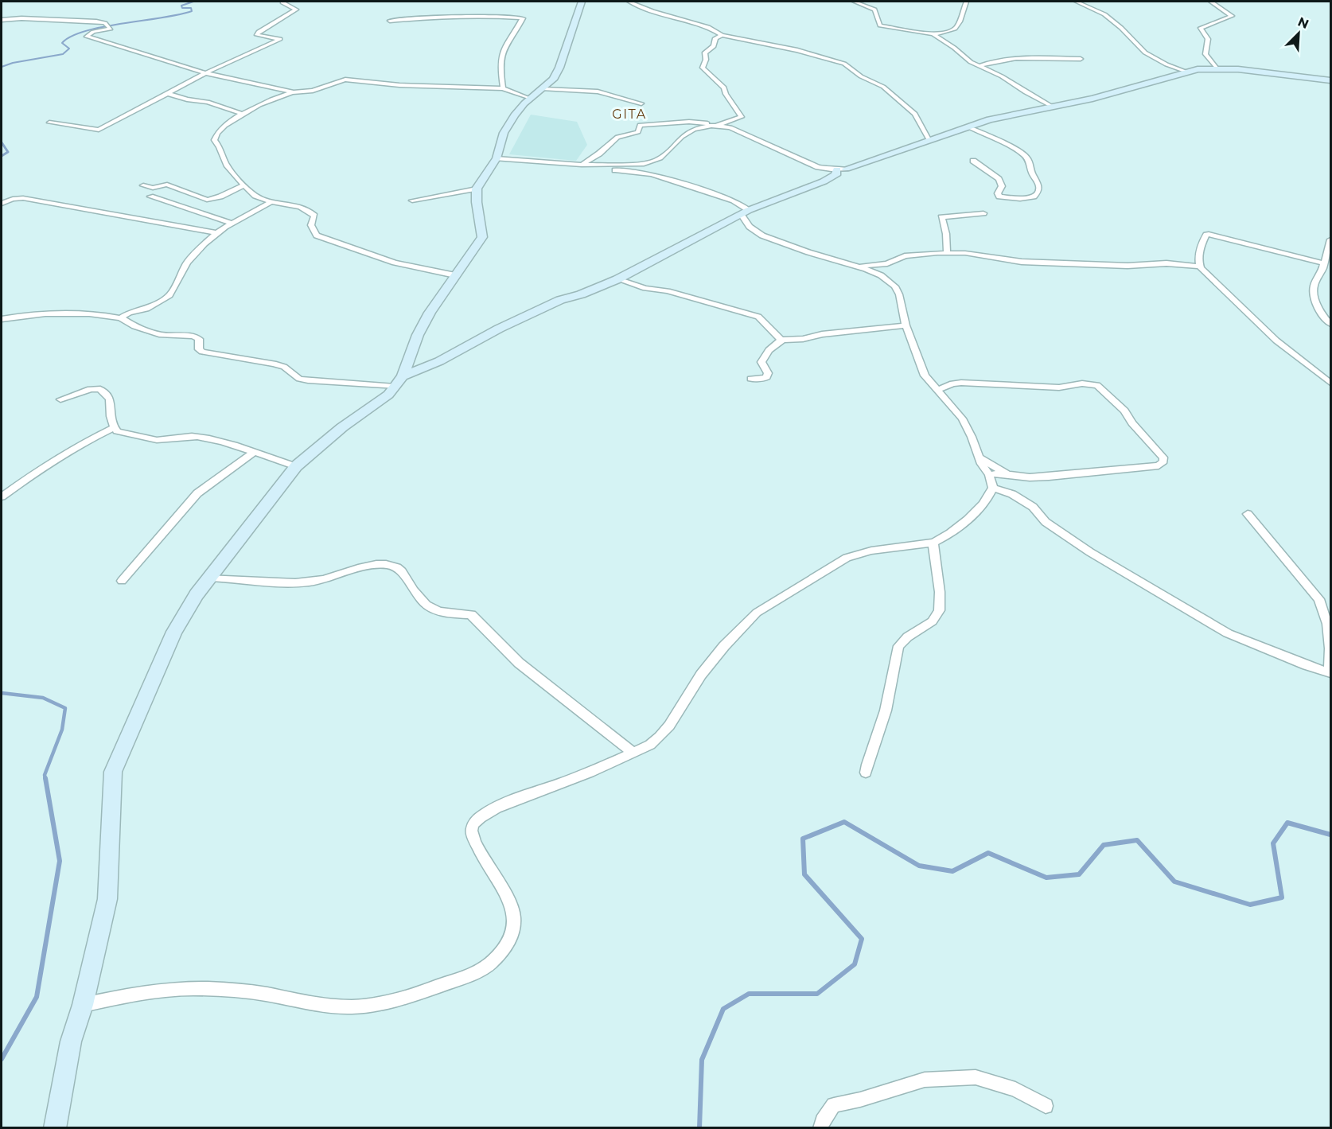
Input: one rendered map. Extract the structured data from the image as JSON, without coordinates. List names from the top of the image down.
{
  "districts": ["GITA"],
  "north": "top right"
}
